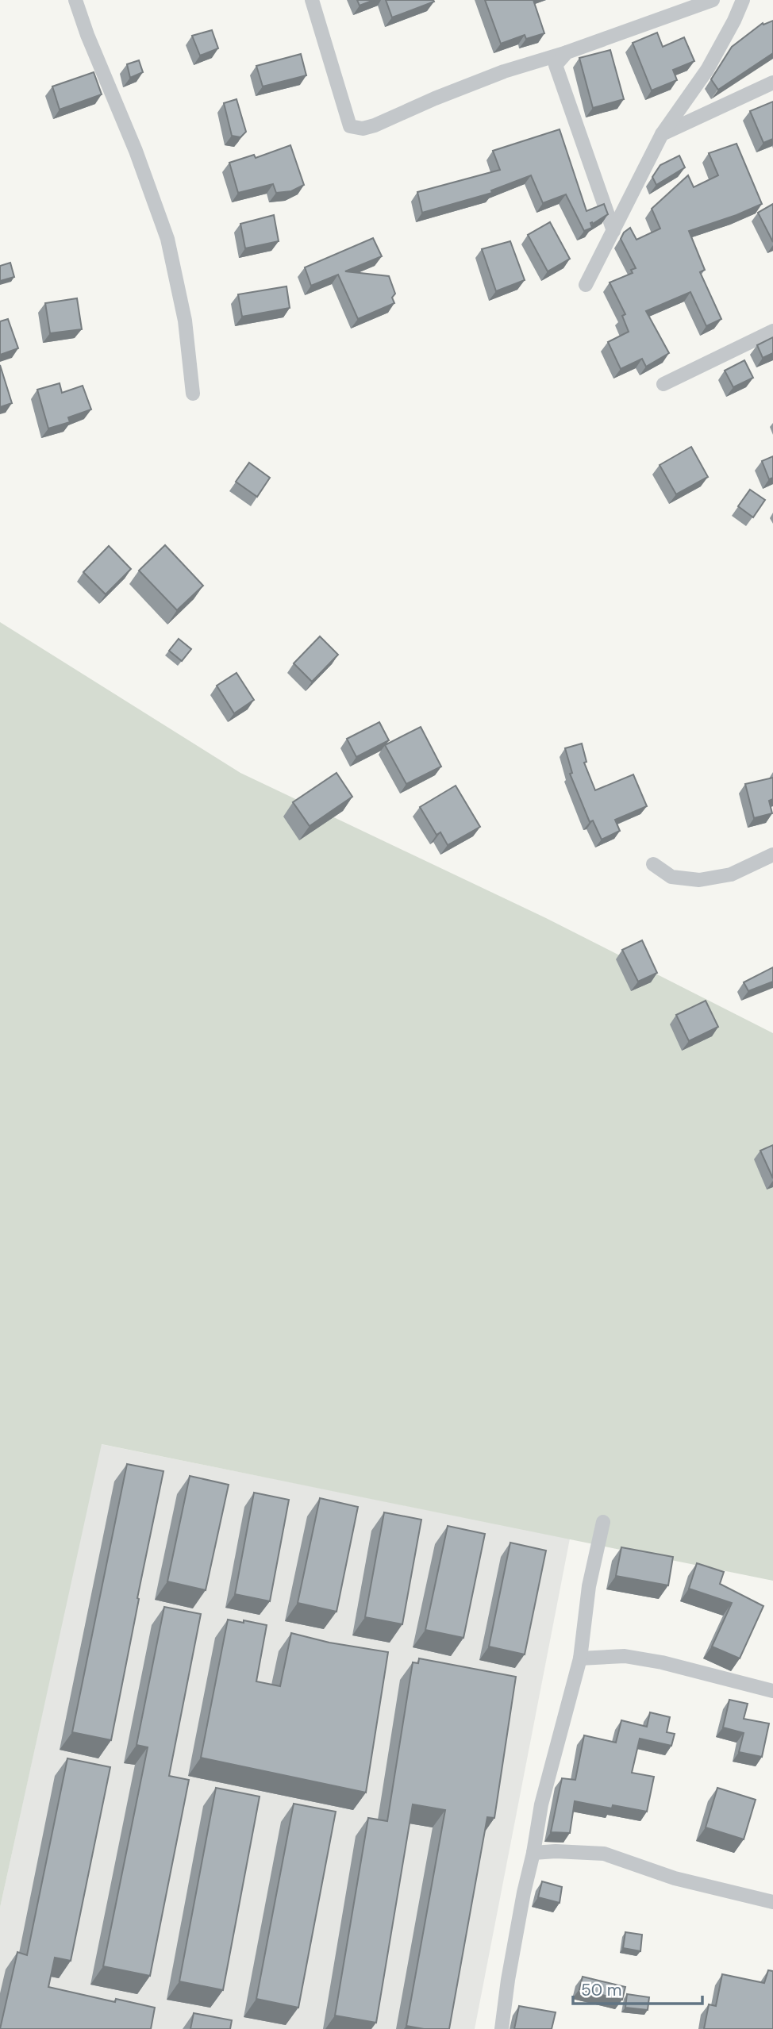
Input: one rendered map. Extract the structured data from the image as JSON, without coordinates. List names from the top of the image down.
{
  "scale_bar": "50 m"
}
